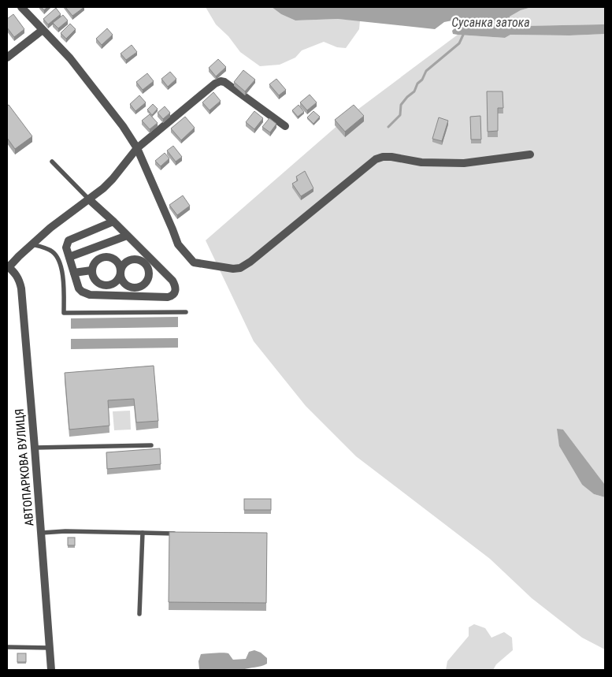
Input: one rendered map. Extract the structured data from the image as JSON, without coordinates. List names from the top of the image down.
{
  "streets": {
    "street": ["АВТОПАРКОВА ВУЛИЦЯ"]
  },
  "water": ["Сусанка затока"]
}
